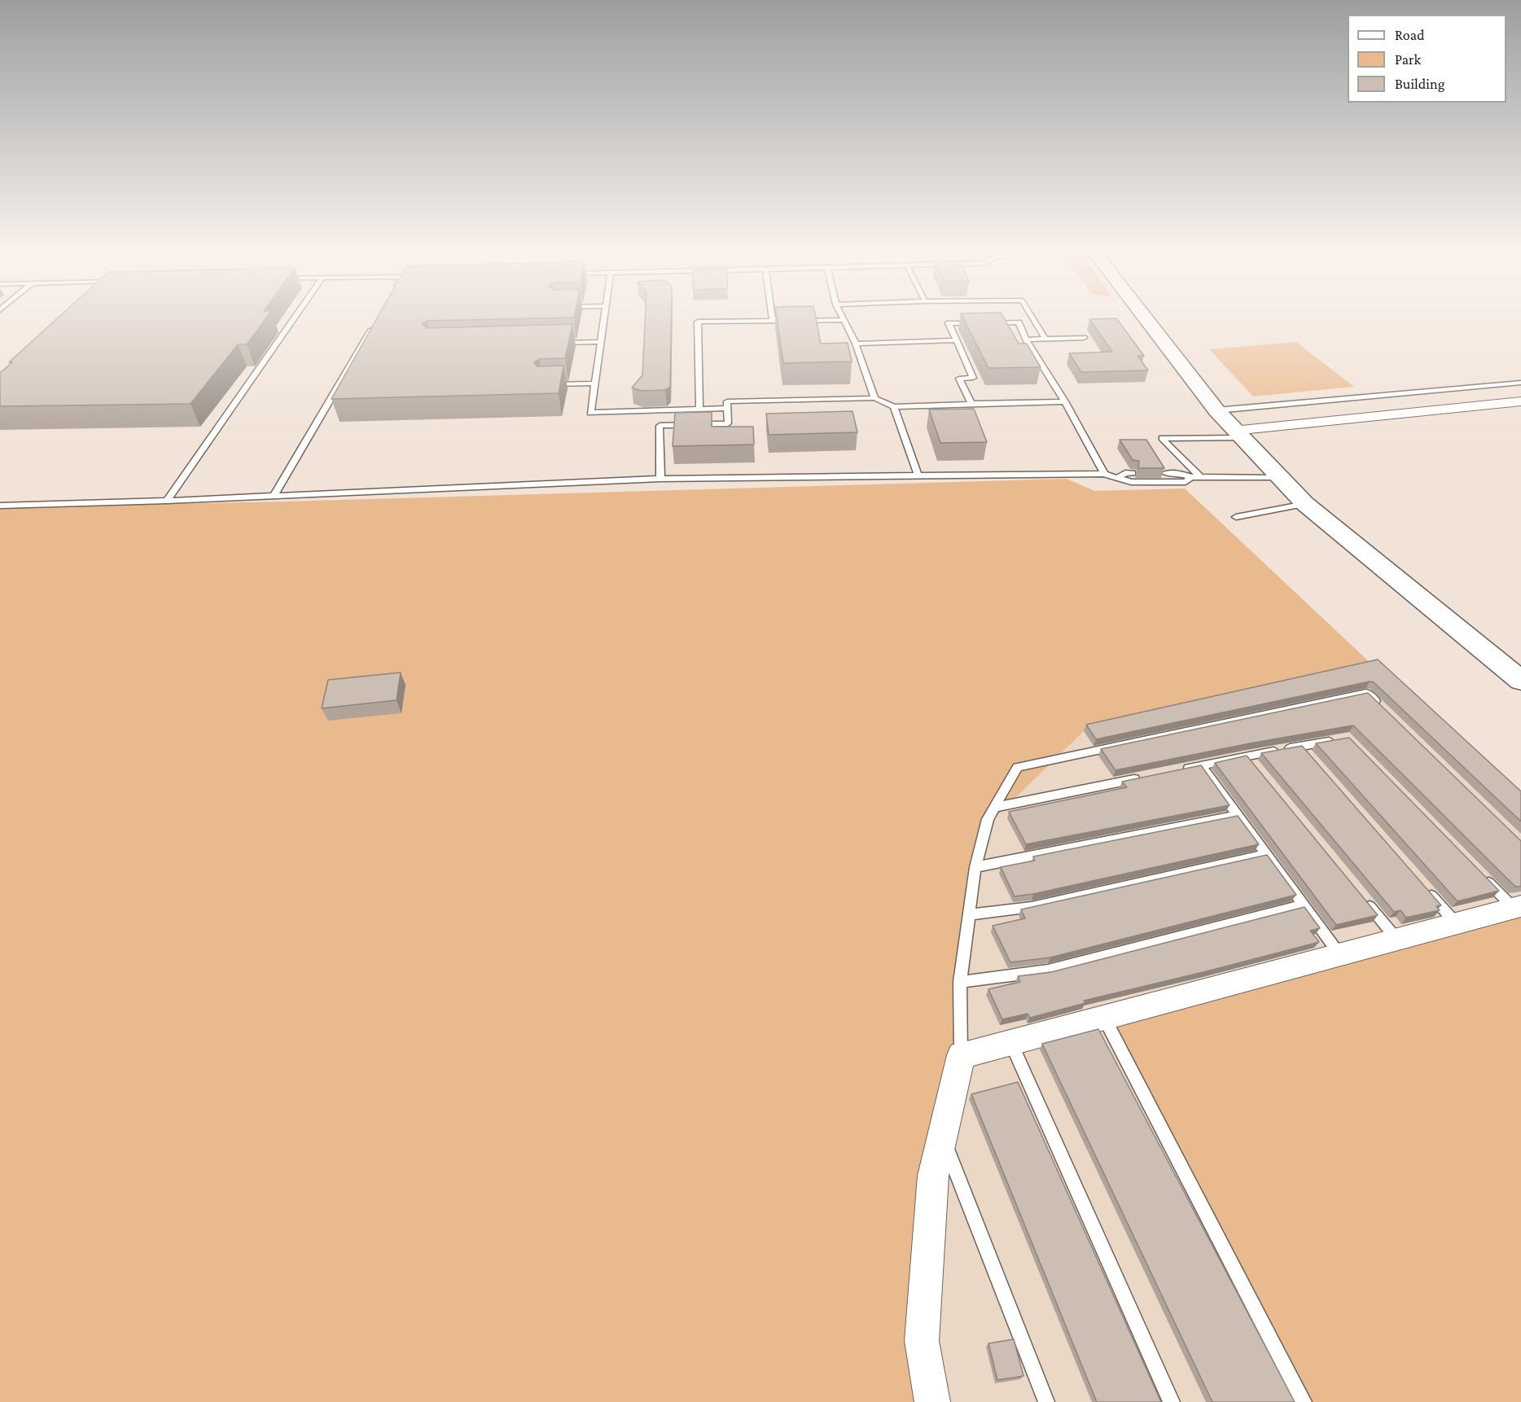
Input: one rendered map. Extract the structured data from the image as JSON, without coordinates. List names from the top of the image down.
{
  "legend": ["Road", "Park", "Building"]
}
